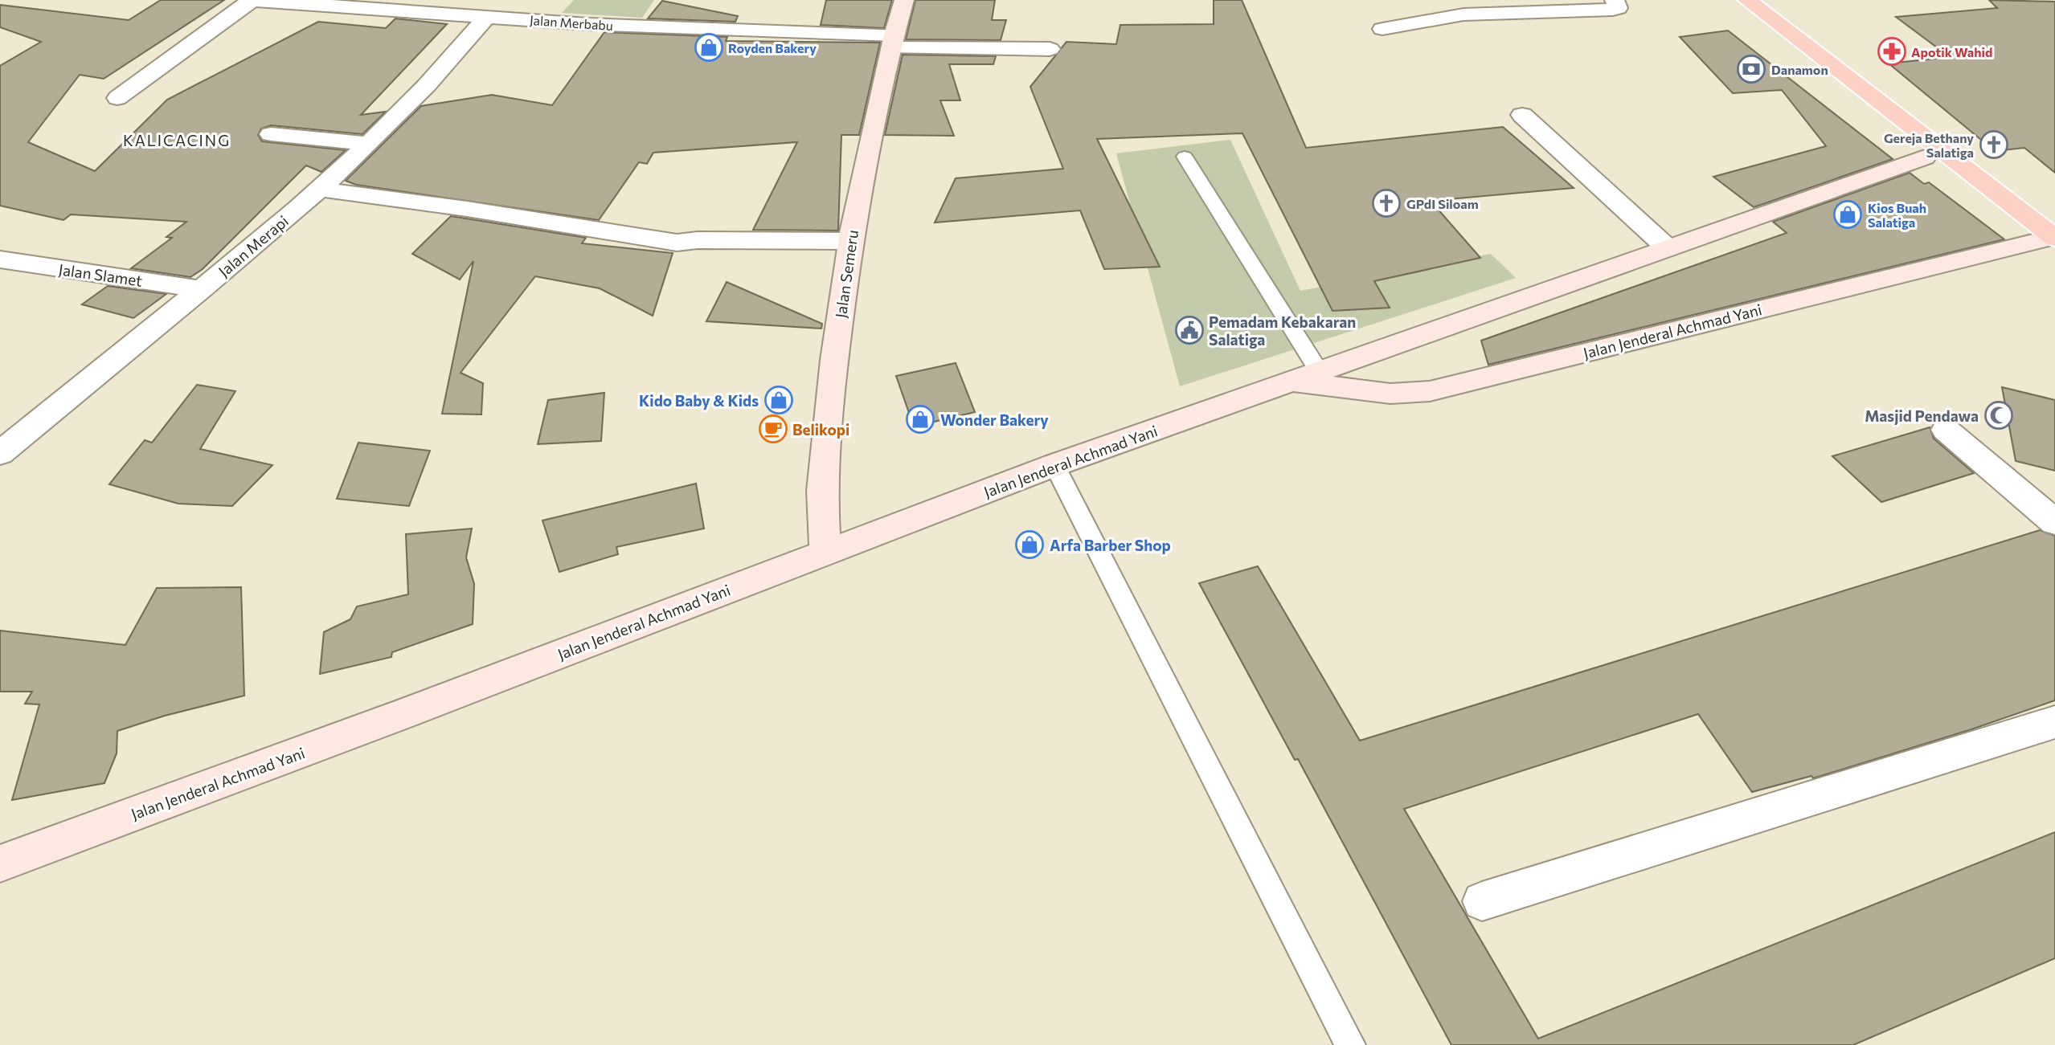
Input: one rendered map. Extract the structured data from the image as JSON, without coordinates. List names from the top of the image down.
{
  "streets": {
    "main road": ["Jalan Semeru", "Jalan Jenderal Achmad Yani"],
    "street": ["Jalan Merbabu", "Jalan Merapi", "Jalan Slamet"]
  },
  "crossings": [
    ["Jalan Merbabu", "Jalan Merapi"],
    ["Jalan Merbabu", "Jalan Semeru"],
    ["Jalan Merapi", "Jalan Slamet"],
    ["Jalan Semeru", "Jalan Jenderal Achmad Yani"]
  ],
  "districts": ["KALICACING"],
  "places": {
    "shop": [
      "Royden Bakery",
      "Kios Buah Salatiga",
      "Kido Baby & Kids",
      "Wonder Bakery",
      "Arfa Barber Shop"
    ],
    "pharmacy": ["Apotik Wahid"],
    "bank": ["Danamon"],
    "church": ["Gereja Bethany Salatiga", "GPdI Siloam"],
    "public building": ["Pemadam Kebakaran Salatiga"],
    "mosque": ["Masjid Pendawa"],
    "cafe": ["Belikopi"]
  }
}
